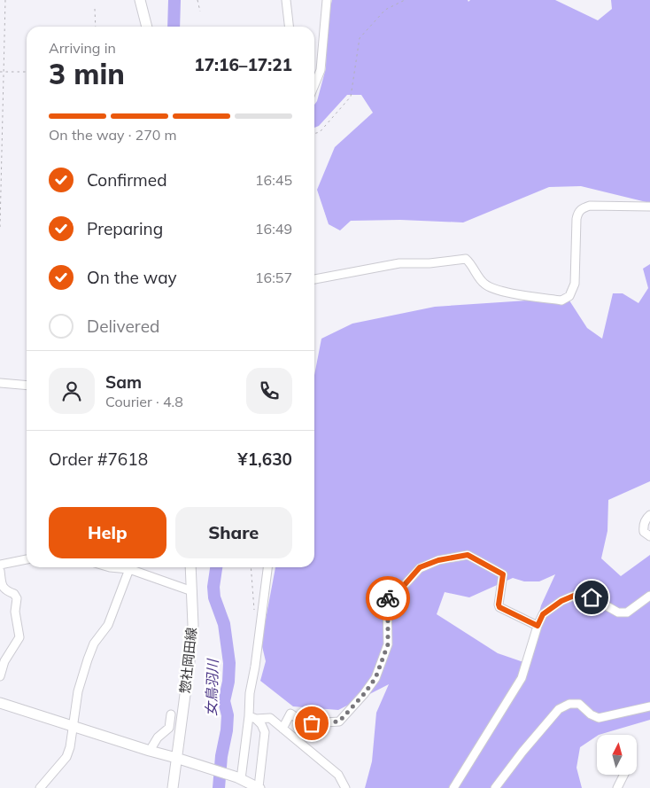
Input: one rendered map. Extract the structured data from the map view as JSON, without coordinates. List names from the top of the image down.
{
  "streets": {
    "main road": ["惣社岡田線"]
  },
  "water": ["女鳥羽川"],
  "north": "top",
  "page": {
    "heading": ["3 min", "Arriving in", "17:16–17:21"],
    "panel": [
      "Sam",
      "Courier · 4.8",
      "Order #7618",
      "¥1,630"
    ],
    "bar": "On the way · 270 m",
    "list": [
      ["Confirmed", "16:45"],
      ["Preparing", "16:49"],
      ["On the way", "16:57"],
      "Delivered"
    ],
    "buttons": ["Help", "Share"]
  }
}
